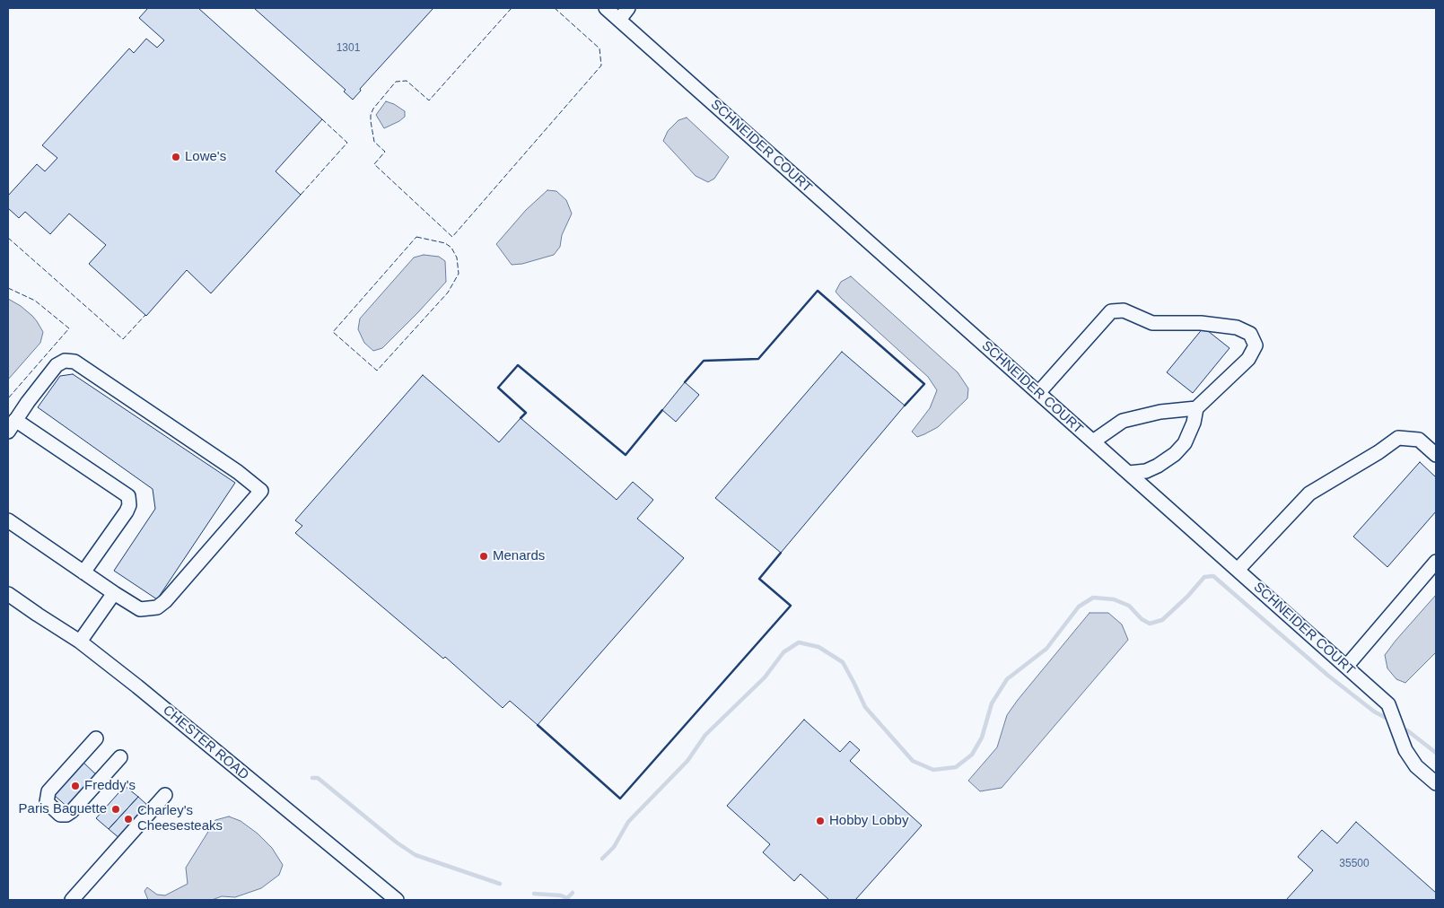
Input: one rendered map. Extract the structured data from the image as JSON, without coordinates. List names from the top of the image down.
{
  "streets": {
    "street": ["SCHNEIDER COURT", "CHESTER ROAD"]
  },
  "places": [
    "Lowe's",
    "Menards",
    "Freddy's",
    "Paris Baguette",
    "Charley's Cheesesteaks",
    "Hobby Lobby"
  ],
  "house_numbers": ["1301", "35500"]
}
